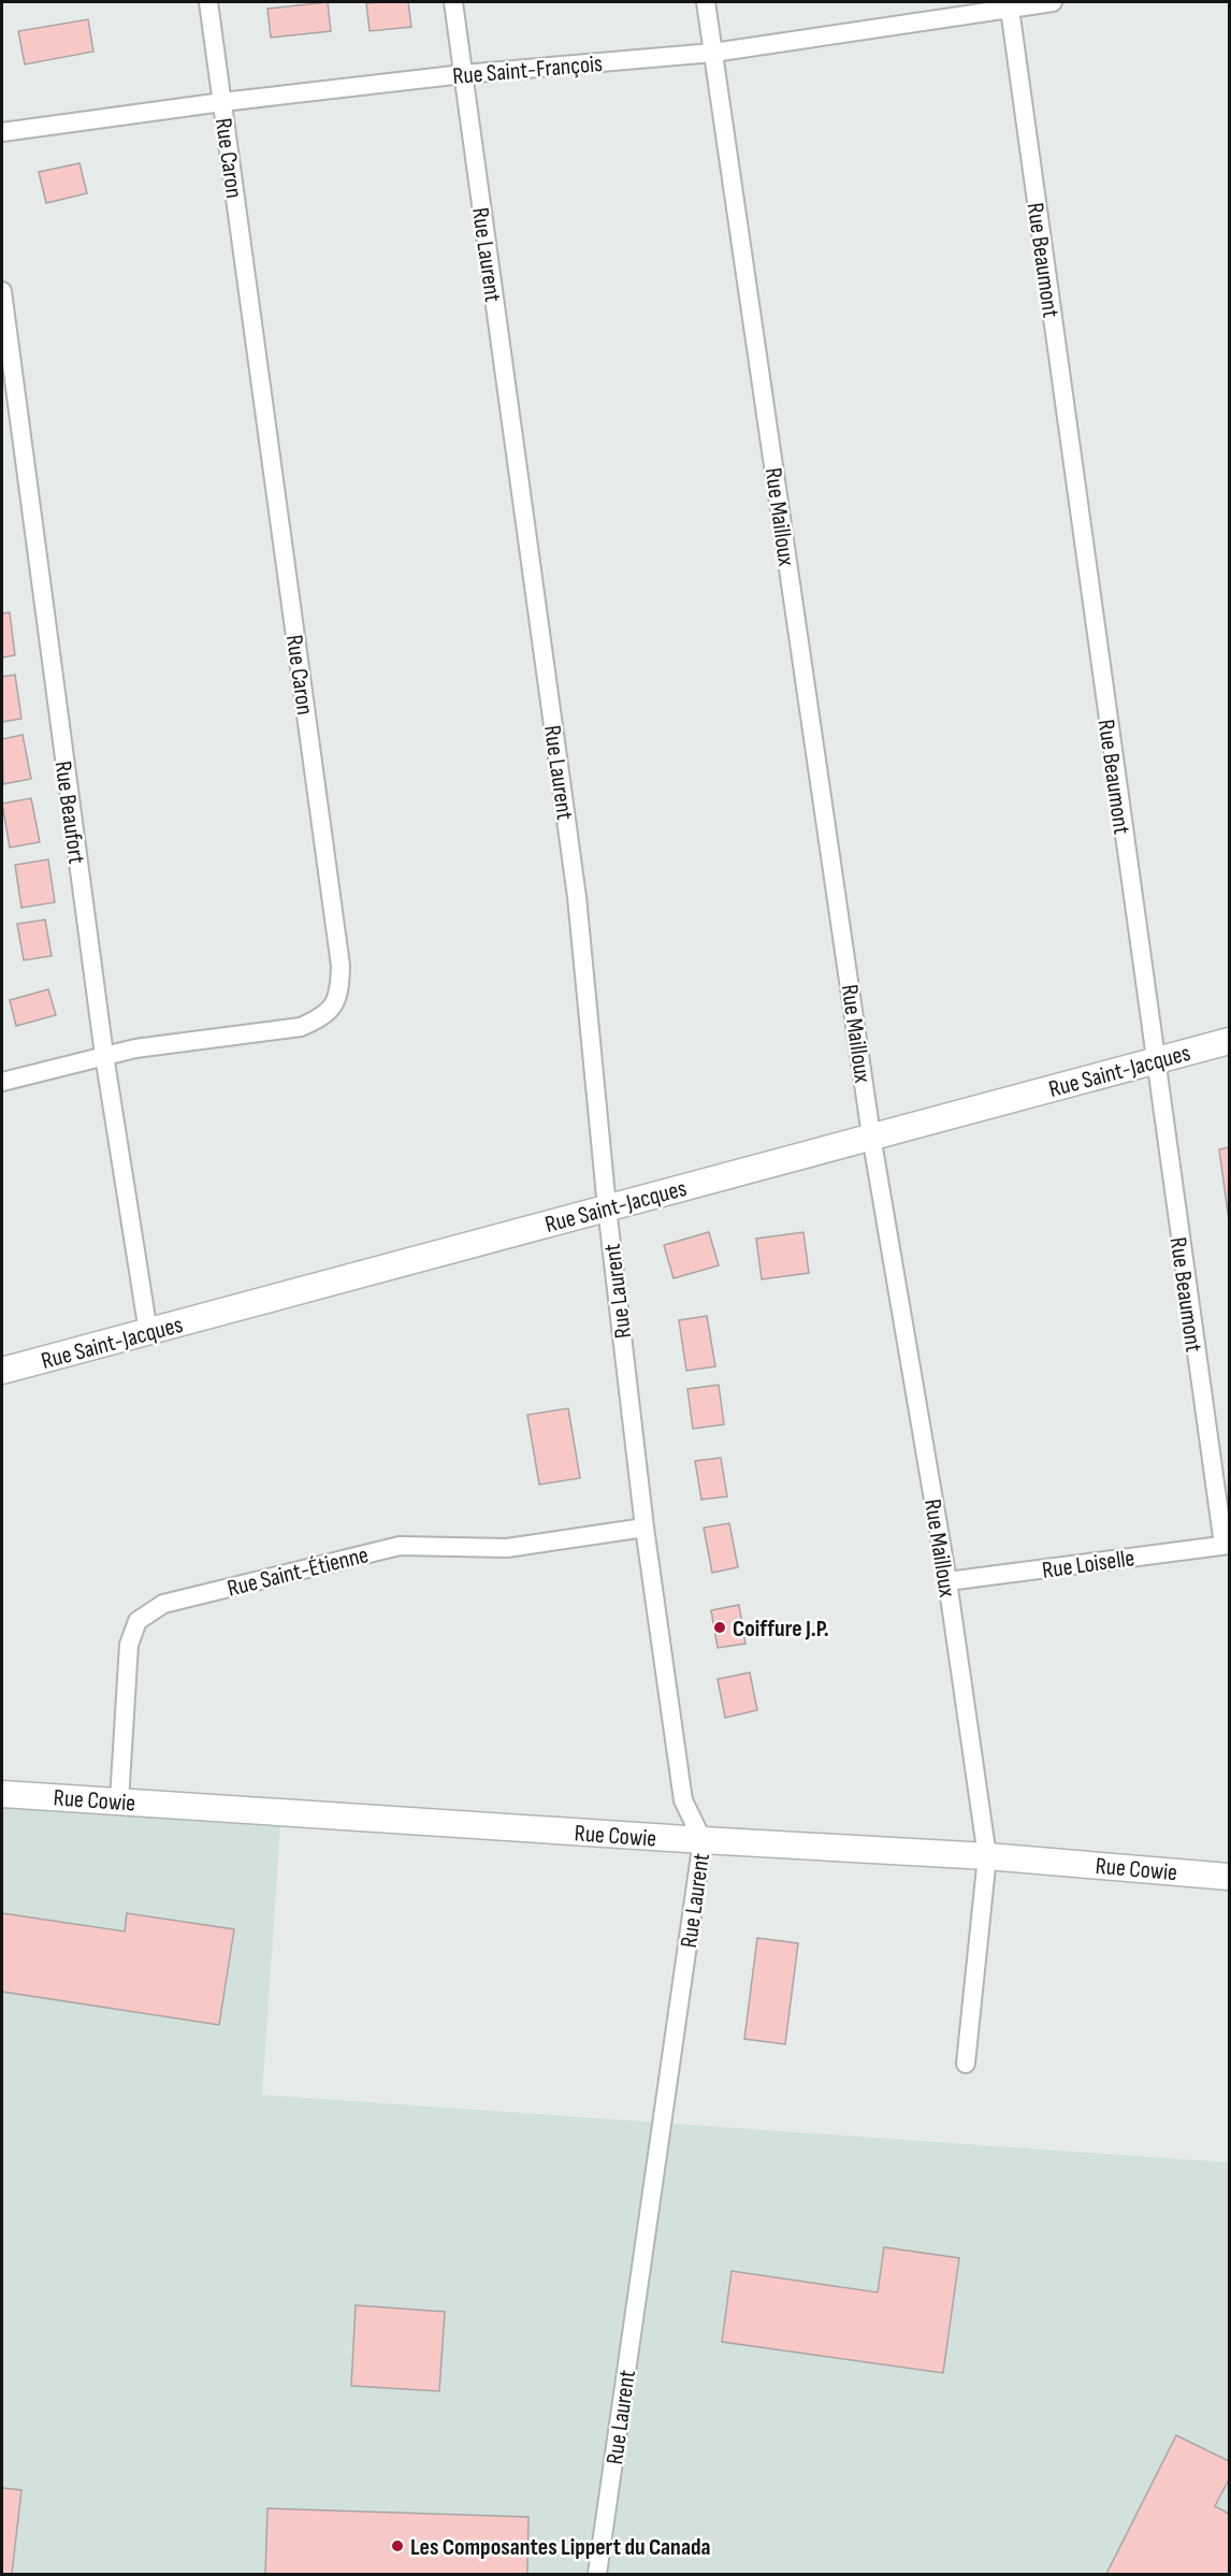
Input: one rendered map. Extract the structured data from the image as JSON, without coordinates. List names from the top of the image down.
{
  "streets": {
    "main road": ["Rue Saint-Jacques", "Rue Cowie"],
    "street": [
      "Rue Saint-François",
      "Rue Caron",
      "Rue Laurent",
      "Rue Beaumont",
      "Rue Mailloux",
      "Rue Beaufort",
      "Rue Loiselle",
      "Rue Saint-Étienne"
    ]
  },
  "crossings": [
    ["Rue Saint-François", "Rue Caron"],
    ["Rue Saint-François", "Rue Laurent"],
    ["Rue Saint-François", "Rue Beaumont"],
    ["Rue Saint-François", "Rue Mailloux"],
    ["Rue Caron", "Rue Beaufort"],
    ["Rue Laurent", "Rue Saint-Jacques"],
    ["Rue Laurent", "Rue Saint-Étienne"],
    ["Rue Laurent", "Rue Cowie"],
    ["Rue Beaumont", "Rue Saint-Jacques"],
    ["Rue Beaumont", "Rue Loiselle"],
    ["Rue Mailloux", "Rue Saint-Jacques"],
    ["Rue Mailloux", "Rue Loiselle"],
    ["Rue Mailloux", "Rue Cowie"],
    ["Rue Beaufort", "Rue Saint-Jacques"],
    ["Rue Saint-Étienne", "Rue Cowie"]
  ],
  "places": ["Coiffure J.P.", "Les Composantes Lippert du Canada"]
}
